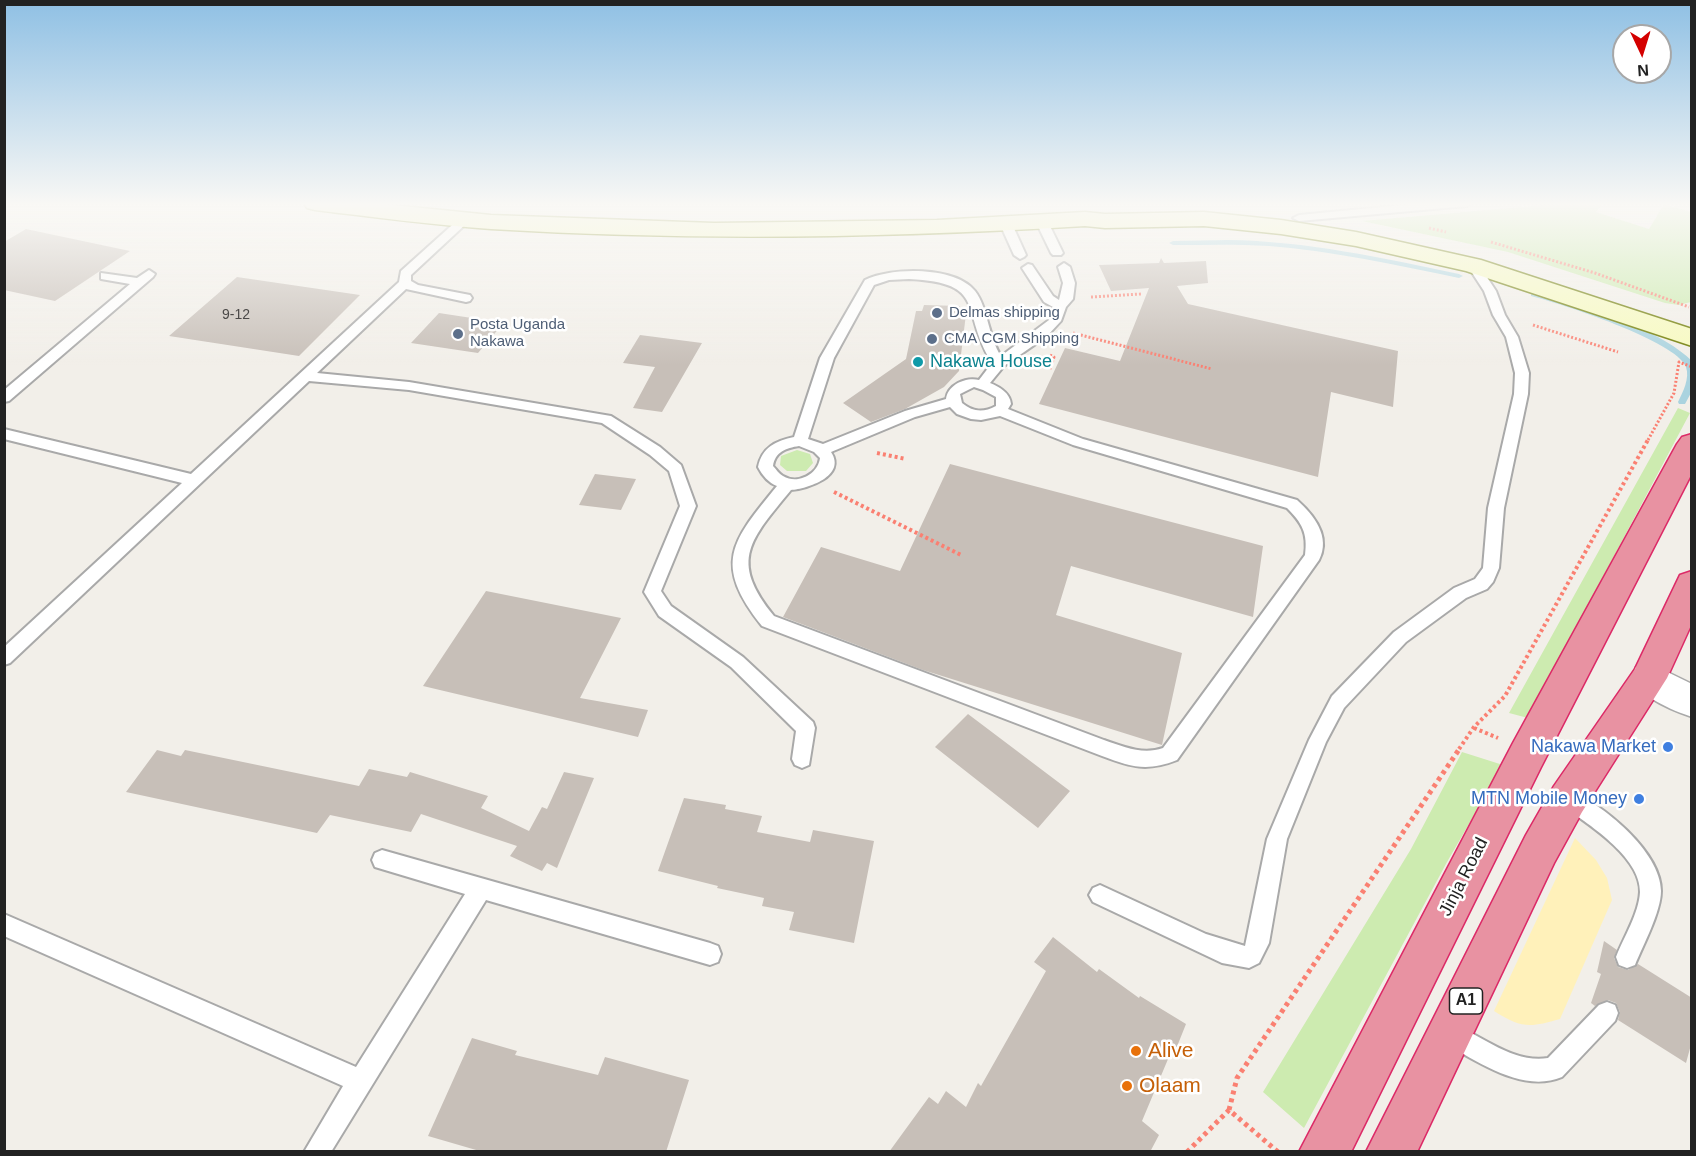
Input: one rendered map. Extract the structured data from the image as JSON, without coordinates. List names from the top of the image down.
{
  "streets": {
    "highway": ["Jinja Road", "A1"]
  },
  "places": [
    "Delmas shipping",
    "Posta Uganda Nakawa",
    "CMA CGM Shipping",
    "Nakawa House",
    "Nakawa Market",
    "MTN Mobile Money",
    "Alive",
    "Olaam"
  ],
  "house_numbers": ["9-12"],
  "north": "bottom"
}
